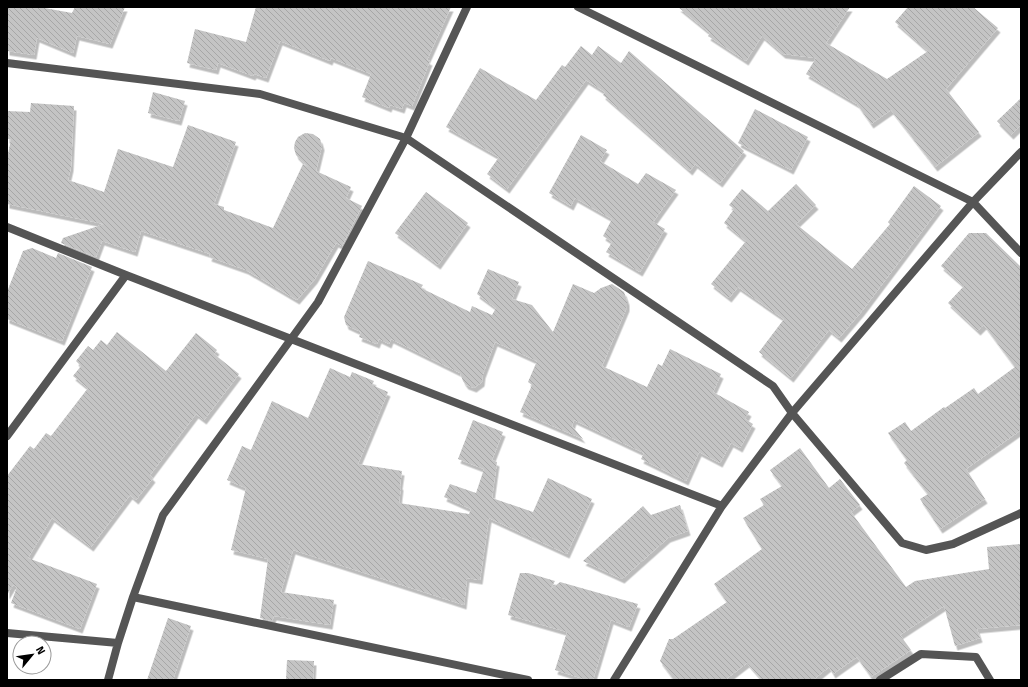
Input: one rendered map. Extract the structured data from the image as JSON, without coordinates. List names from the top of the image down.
{
  "north": "top right"
}
